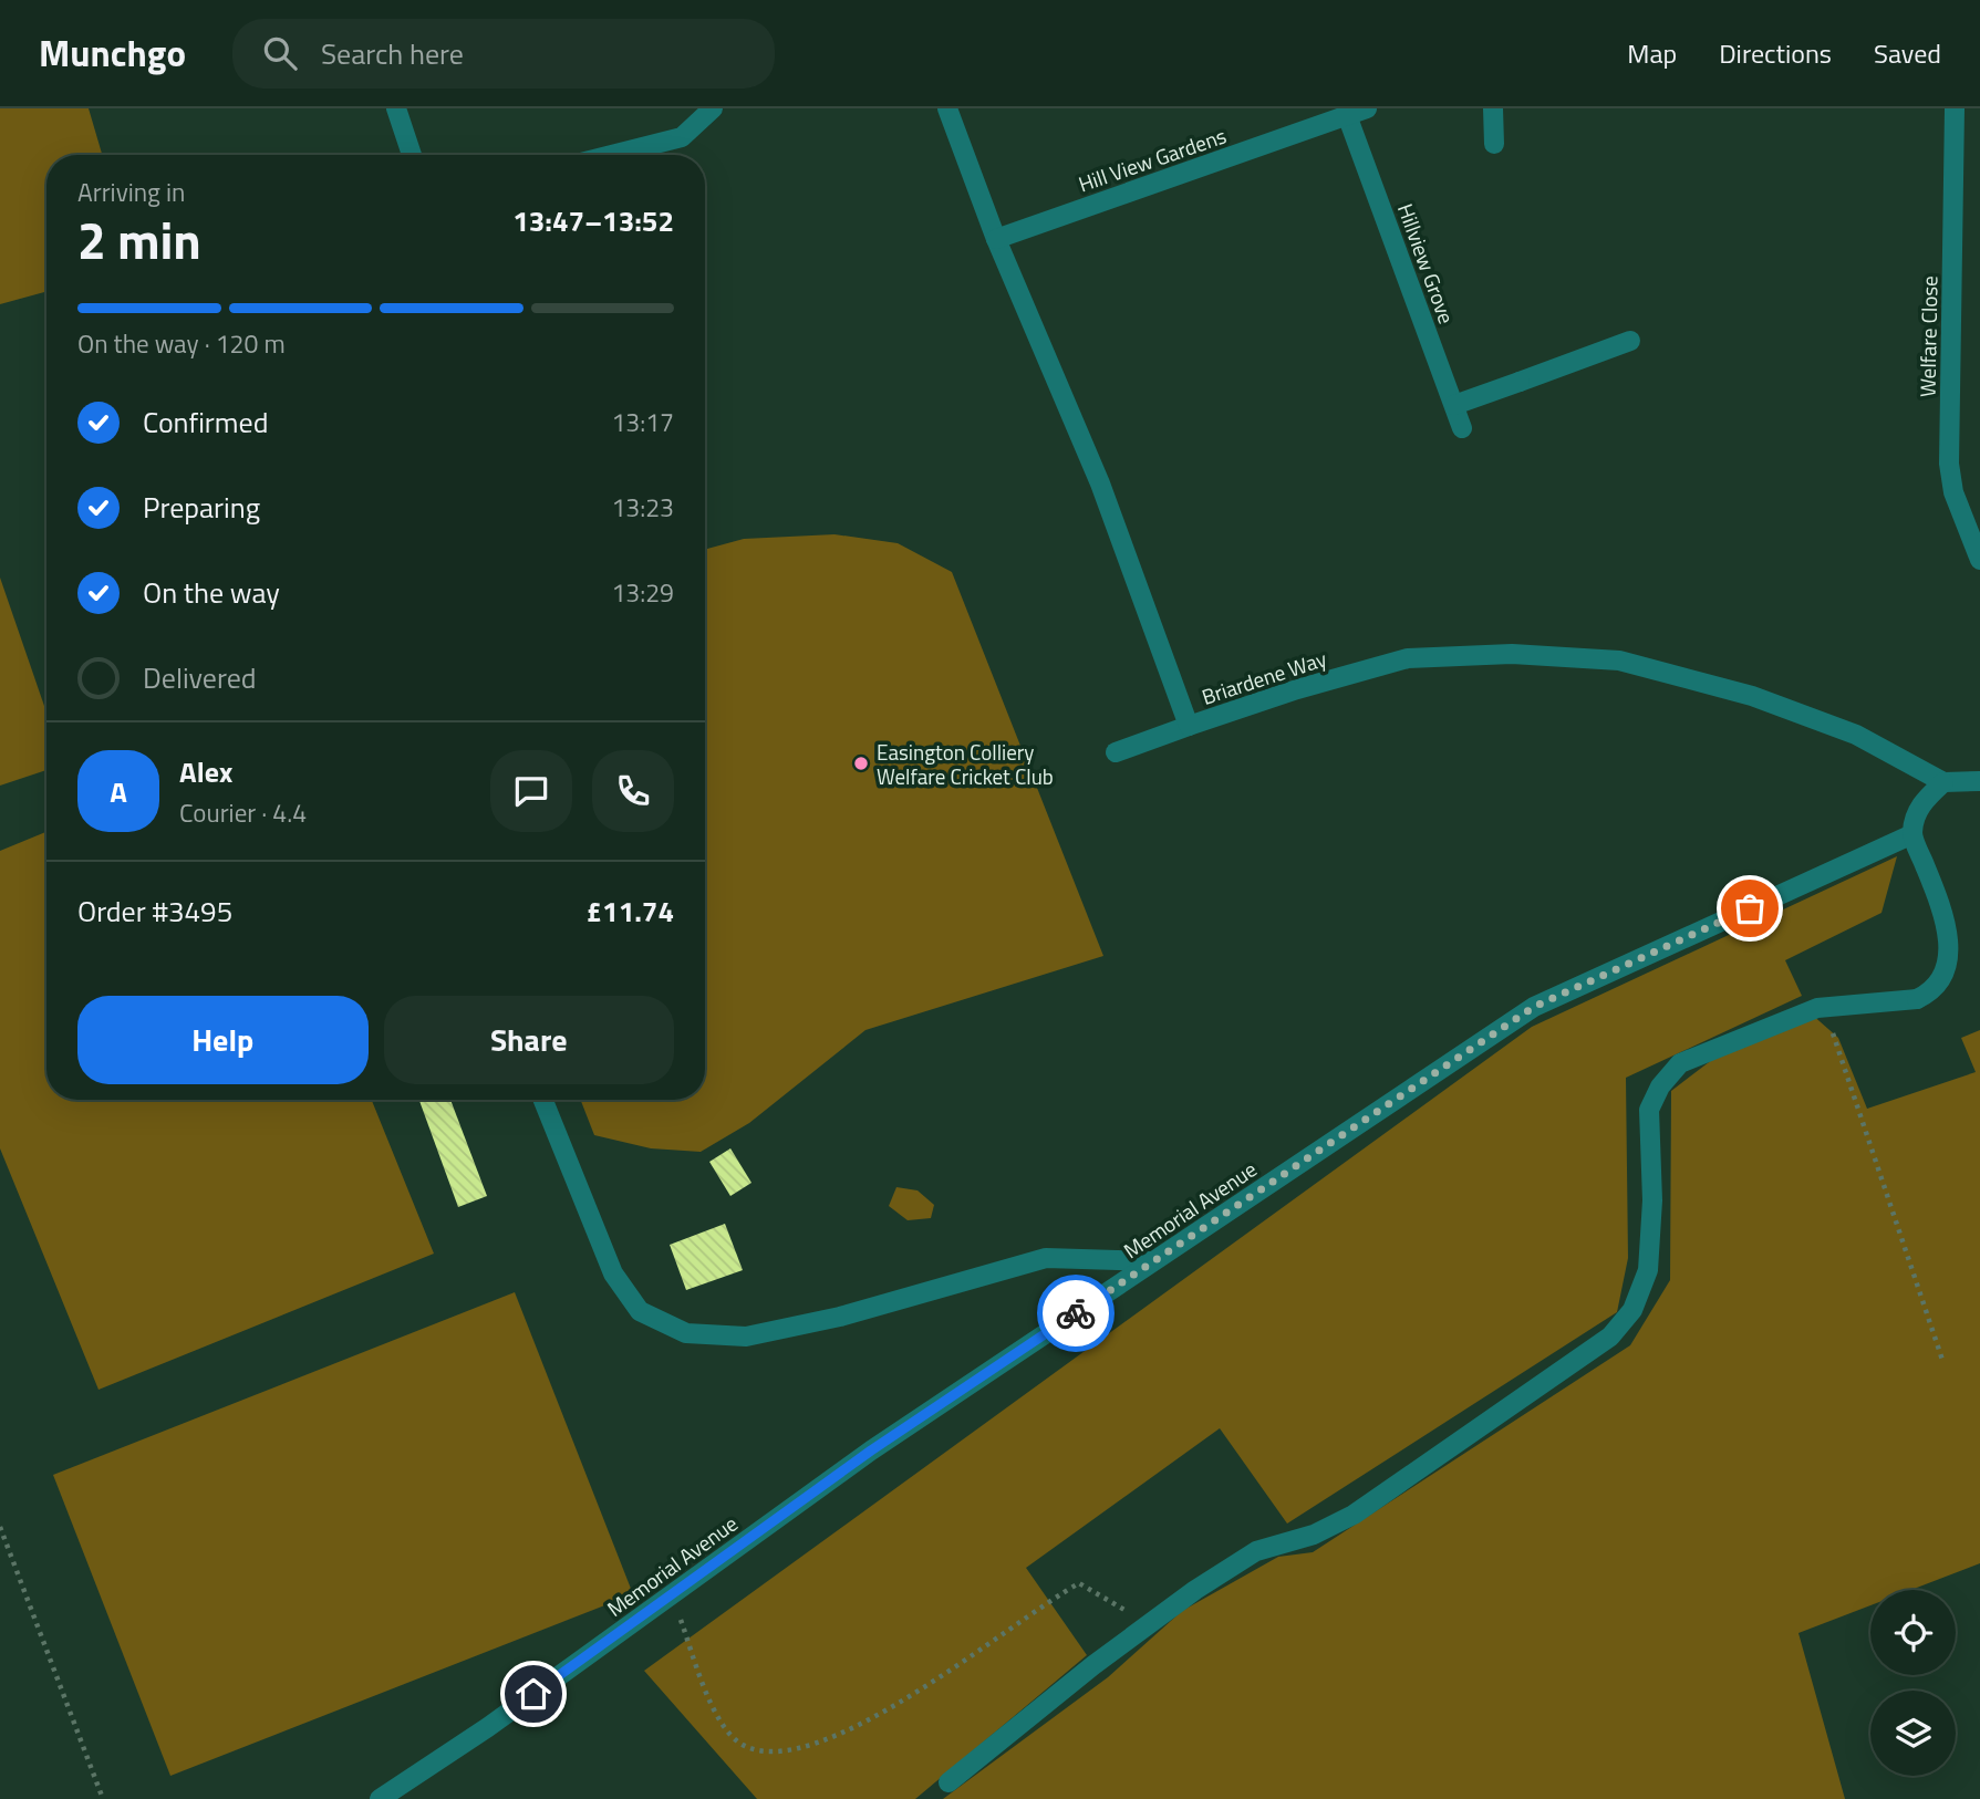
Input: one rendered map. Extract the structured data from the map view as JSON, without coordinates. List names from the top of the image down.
{
  "streets": {
    "street": [
      "Hill View Gardens",
      "Hillview Grove",
      "Welfare Close",
      "Briardene Way",
      "Memorial Avenue"
    ]
  },
  "crossings": [
    ["Hill View Gardens", "Hillview Grove"],
    ["Hill View Gardens", "Briardene Way"]
  ],
  "places": ["Easington Colliery Welfare Cricket Club"],
  "page": {
    "header": "Munchgo",
    "search": "Search here",
    "nav": ["Map", "Directions", "Saved"],
    "heading": ["2 min", "Arriving in", "13:47–13:52"],
    "panel": [
      "Alex",
      "Courier · 4.4",
      "Order #3495",
      "£11.74"
    ],
    "bar": "On the way · 120 m",
    "list": [
      ["Confirmed", "13:17"],
      ["Preparing", "13:23"],
      ["On the way", "13:29"],
      "Delivered"
    ],
    "round": "A",
    "buttons": ["Help", "Share"]
  }
}
